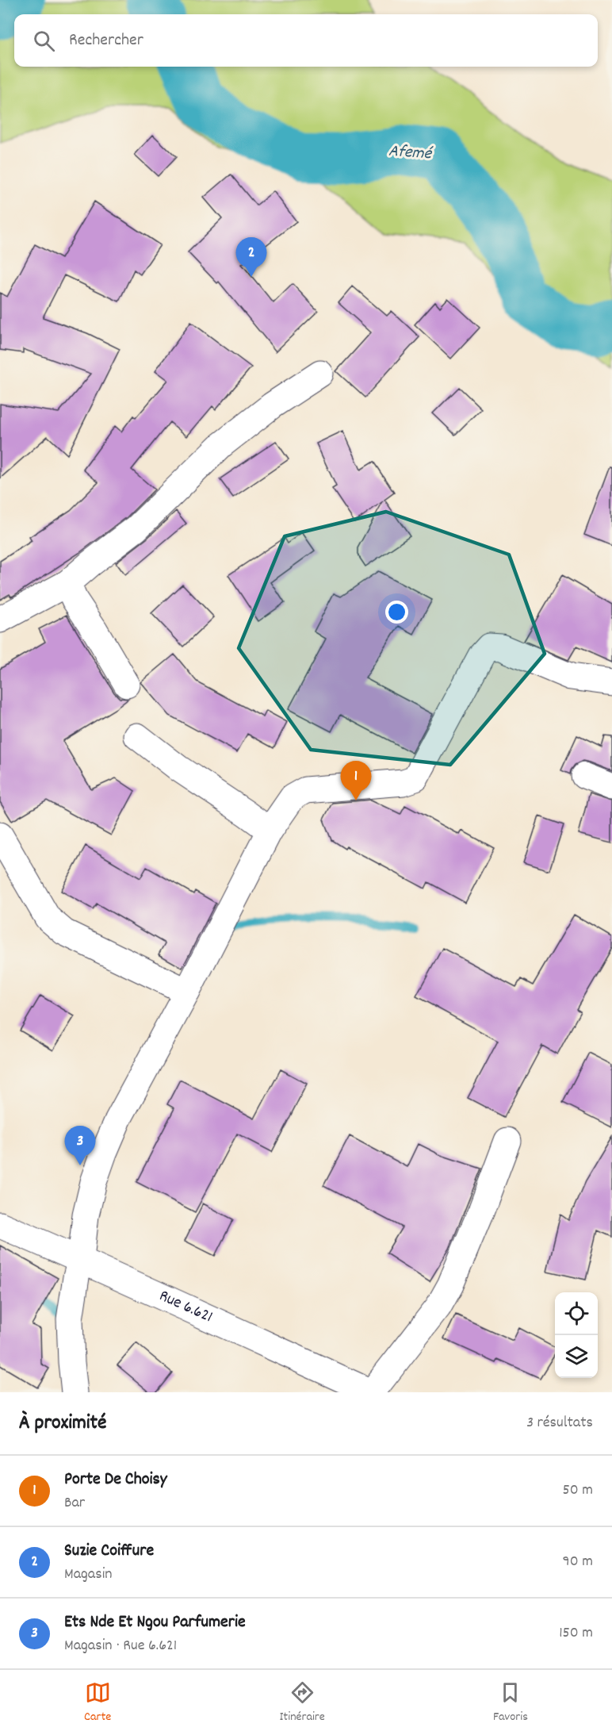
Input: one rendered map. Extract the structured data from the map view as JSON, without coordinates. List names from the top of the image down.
{
  "streets": {
    "street": ["Rue 6.621"]
  },
  "water": ["Afemé"],
  "page": {
    "search": "Rechercher",
    "pins": ["2", "1", "3"],
    "heading": ["À proximité", "3 résultats"],
    "list": [
      {
        "mark": "1",
        "name": "Porte De Choisy",
        "note": "Bar",
        "value": "50 m"
      },
      {
        "mark": "2",
        "name": "Suzie Coiffure",
        "note": "Magasin",
        "value": "90 m"
      },
      {
        "mark": "3",
        "name": "Ets Nde Et Ngou Parfumerie",
        "note": "Magasin · Rue 6.621",
        "value": "150 m"
      }
    ],
    "nav": ["Carte", "Itinéraire", "Favoris"]
  }
}
